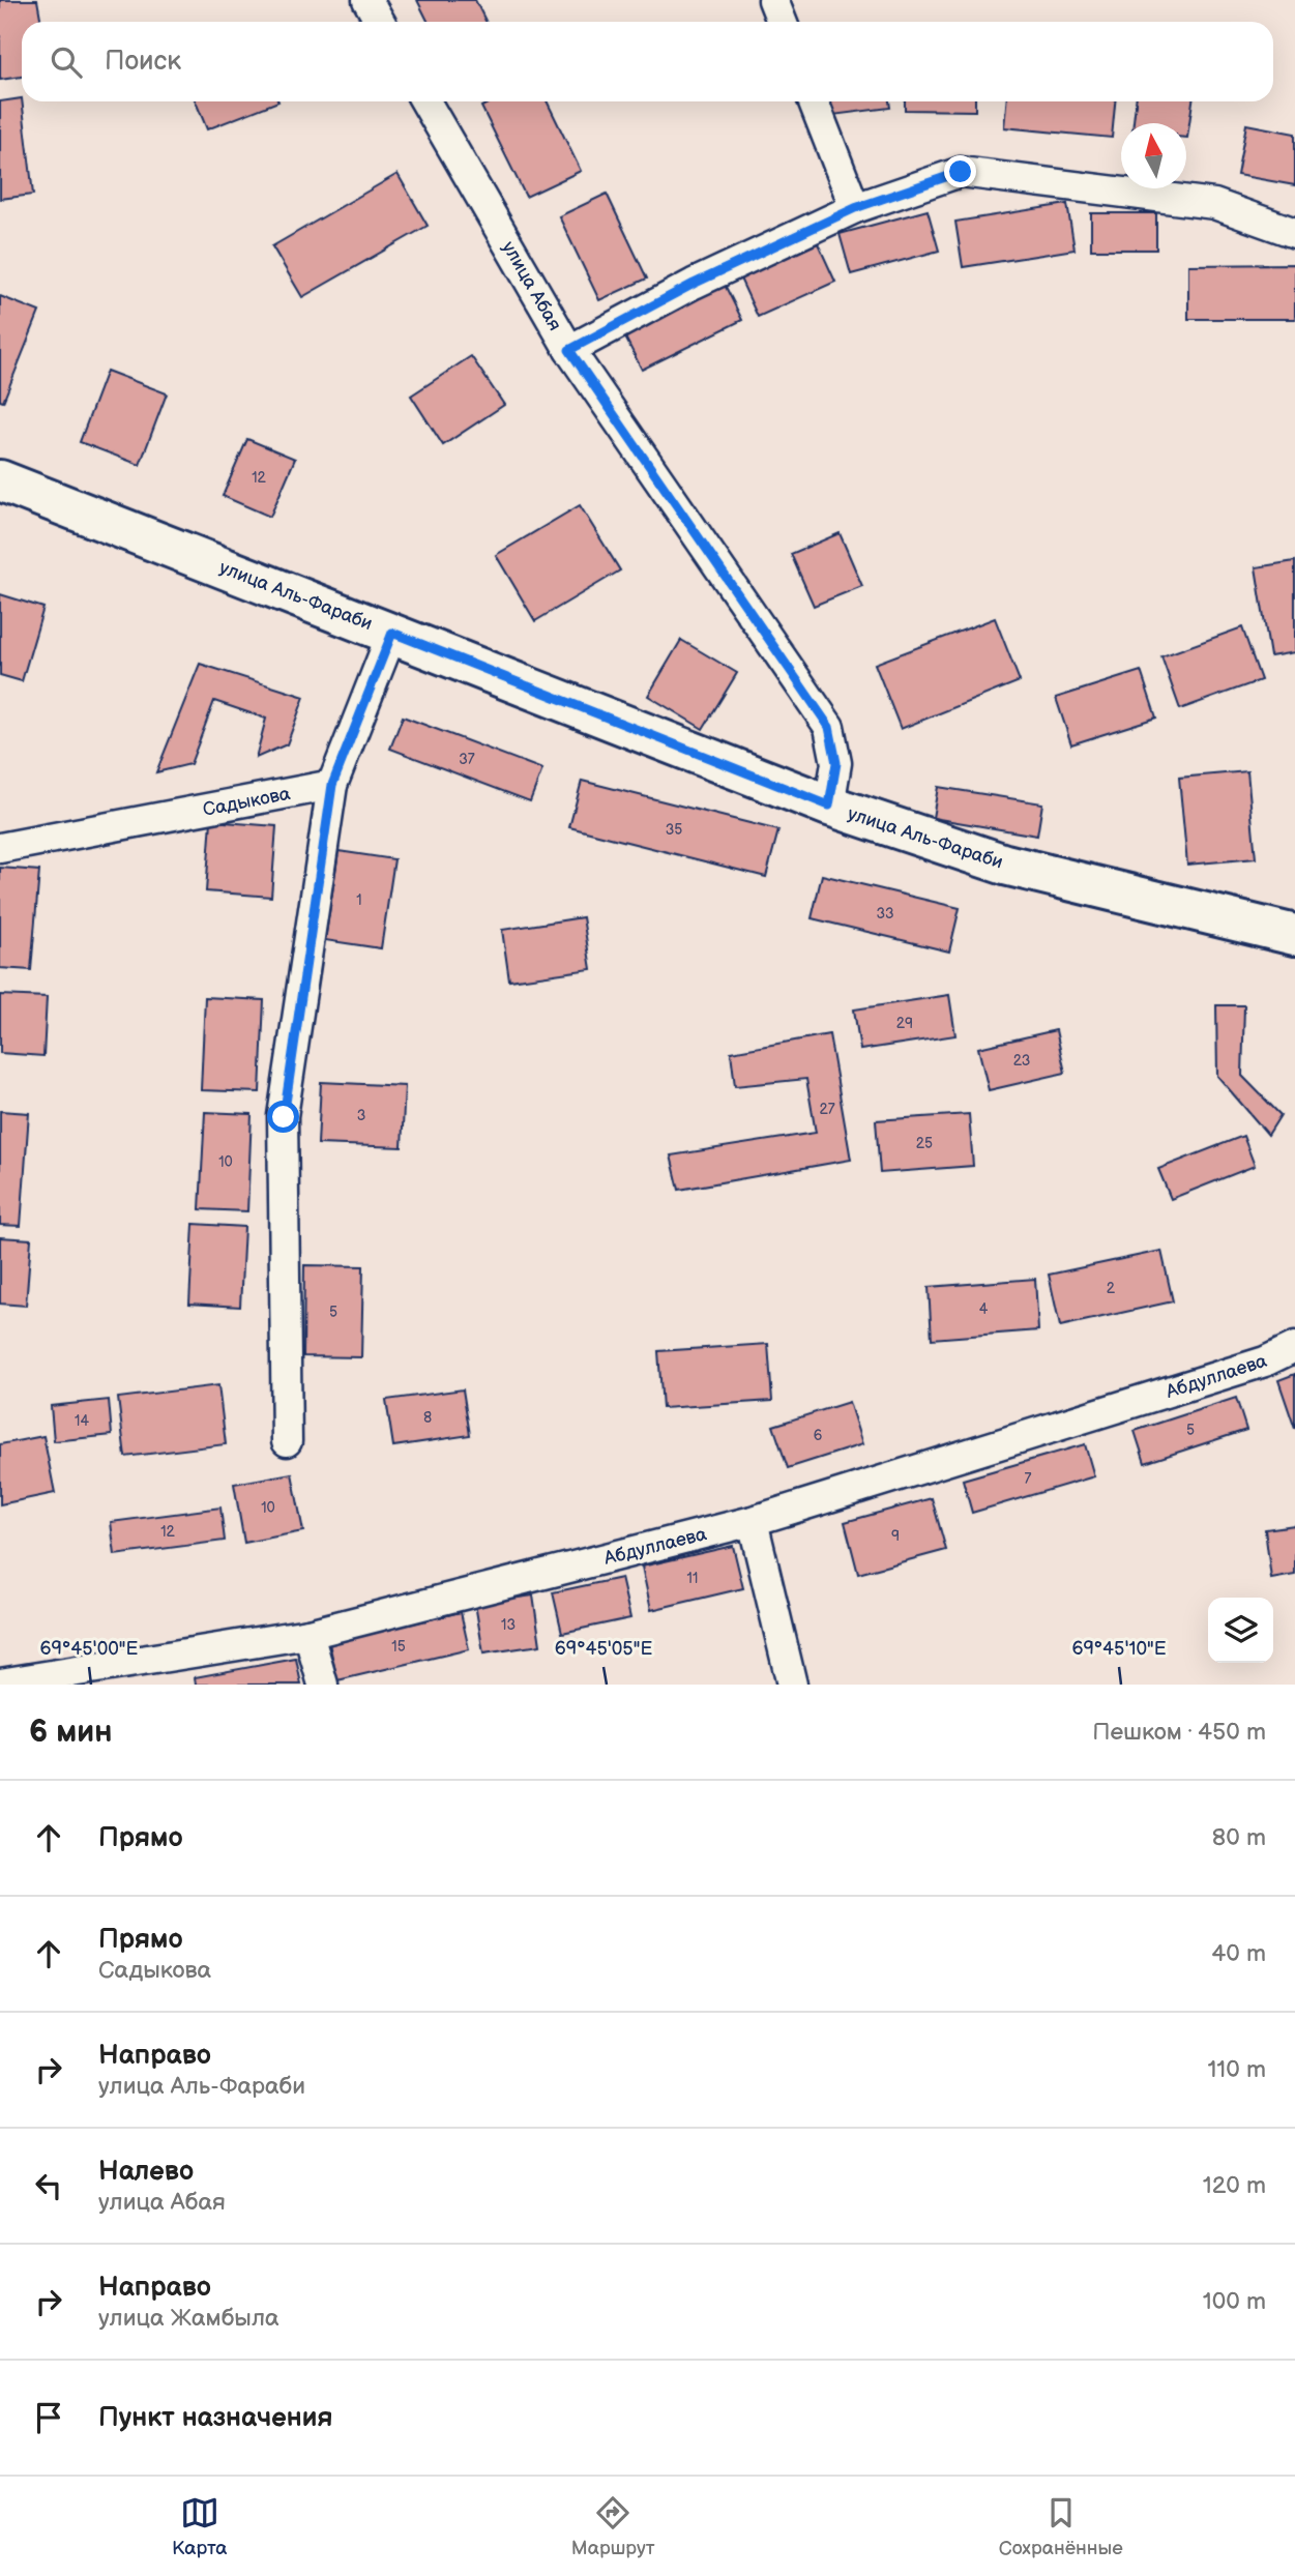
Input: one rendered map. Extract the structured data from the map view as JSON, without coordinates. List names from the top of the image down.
{
  "streets": {
    "main road": ["улица Аль-Фараби"],
    "street": ["улица Абая", "Садыкова", "Абдуллаева"]
  },
  "crossings": [
    ["улица Абая", "улица Аль-Фараби"]
  ],
  "house_numbers": [
    "12",
    "37",
    "35",
    "1",
    "33",
    "29",
    "23",
    "27",
    "3",
    "25",
    "10",
    "2",
    "4",
    "5",
    "8",
    "14",
    "5",
    "6",
    "7",
    "10",
    "12",
    "9",
    "11",
    "13",
    "15"
  ],
  "north": "top",
  "page": {
    "search": "Поиск",
    "heading": ["6 мин", "Пешком · 450 m"],
    "list": [
      ["Прямо", "80 m"],
      ["Прямо", "Садыкова", "40 m"],
      ["Направо", "улица Аль-Фараби", "110 m"],
      ["Налево", "улица Абая", "120 m"],
      ["Направо", "улица Жамбыла", "100 m"],
      "Пункт назначения"
    ],
    "nav": ["Карта", "Маршрут", "Сохранённые"]
  },
  "coordinates": ["69°45'00\"E", "69°45'05\"E", "69°45'10\"E"]
}
